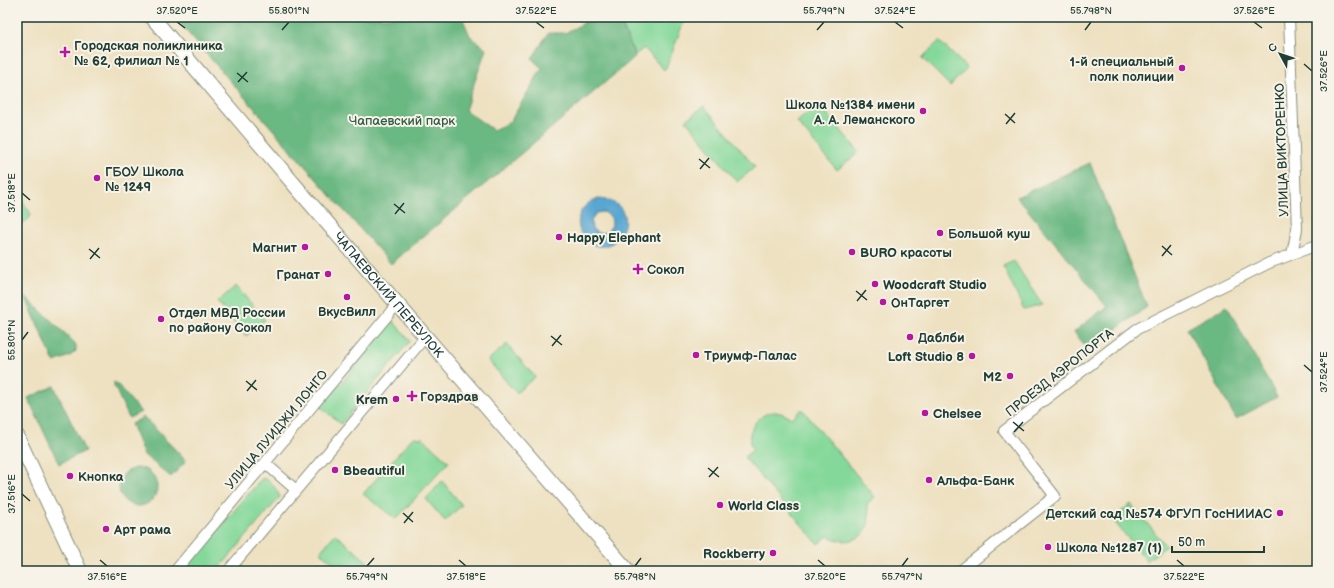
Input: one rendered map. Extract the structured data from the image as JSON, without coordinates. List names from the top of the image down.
{
  "streets": {
    "street": [
      "УЛИЦА ВИКТОРЕНКО",
      "ЧАПАЕВСКИЙ ПЕРЕУЛОК",
      "ПРОЕЗД АЭРОПОРТА",
      "УЛИЦА ЛУИДЖИ ЛОНГО"
    ]
  },
  "crossings": [
    ["УЛИЦА ВИКТОРЕНКО", "ПРОЕЗД АЭРОПОРТА"],
    ["ЧАПАЕВСКИЙ ПЕРЕУЛОК", "УЛИЦА ЛУИДЖИ ЛОНГО"]
  ],
  "parks": ["Чапаевский парк"],
  "places": {
    "health": ["Городская поликлиника № 62, филиал № 1", "Сокол", "Горздрав"],
    "other": [
      "1-й специальный полк полиции",
      "Школа №1384 имени А. А. Леманского",
      "ГБОУ Школа № 1249",
      "Большой куш",
      "Happy Elephant",
      "Магнит",
      "BURO красоты",
      "Гранат",
      "Woodcraft Studio",
      "ВкусВилл",
      "ОнТаргет",
      "Отдел МВД России по району Сокол",
      "Даблби",
      "Триумф-Палас",
      "Loft Studio 8",
      "M2",
      "Krem",
      "Chelsee",
      "Bbeautiful",
      "Кнопка",
      "Альфа-Банк",
      "World Class",
      "Детский сад №574 ФГУП ГосНИИАС",
      "Арт рама",
      "Школа №1287 (1)",
      "Rockberry"
    ]
  },
  "scale_bar": "50 m",
  "north": "top left",
  "coordinates": [
    "37.520°E",
    "55.801°N",
    "37.522°E",
    "55.799°N",
    "37.524°E",
    "55.798°N",
    "37.526°E",
    "37.518°E",
    "37.516°E",
    "55.797°N"
  ]
}
